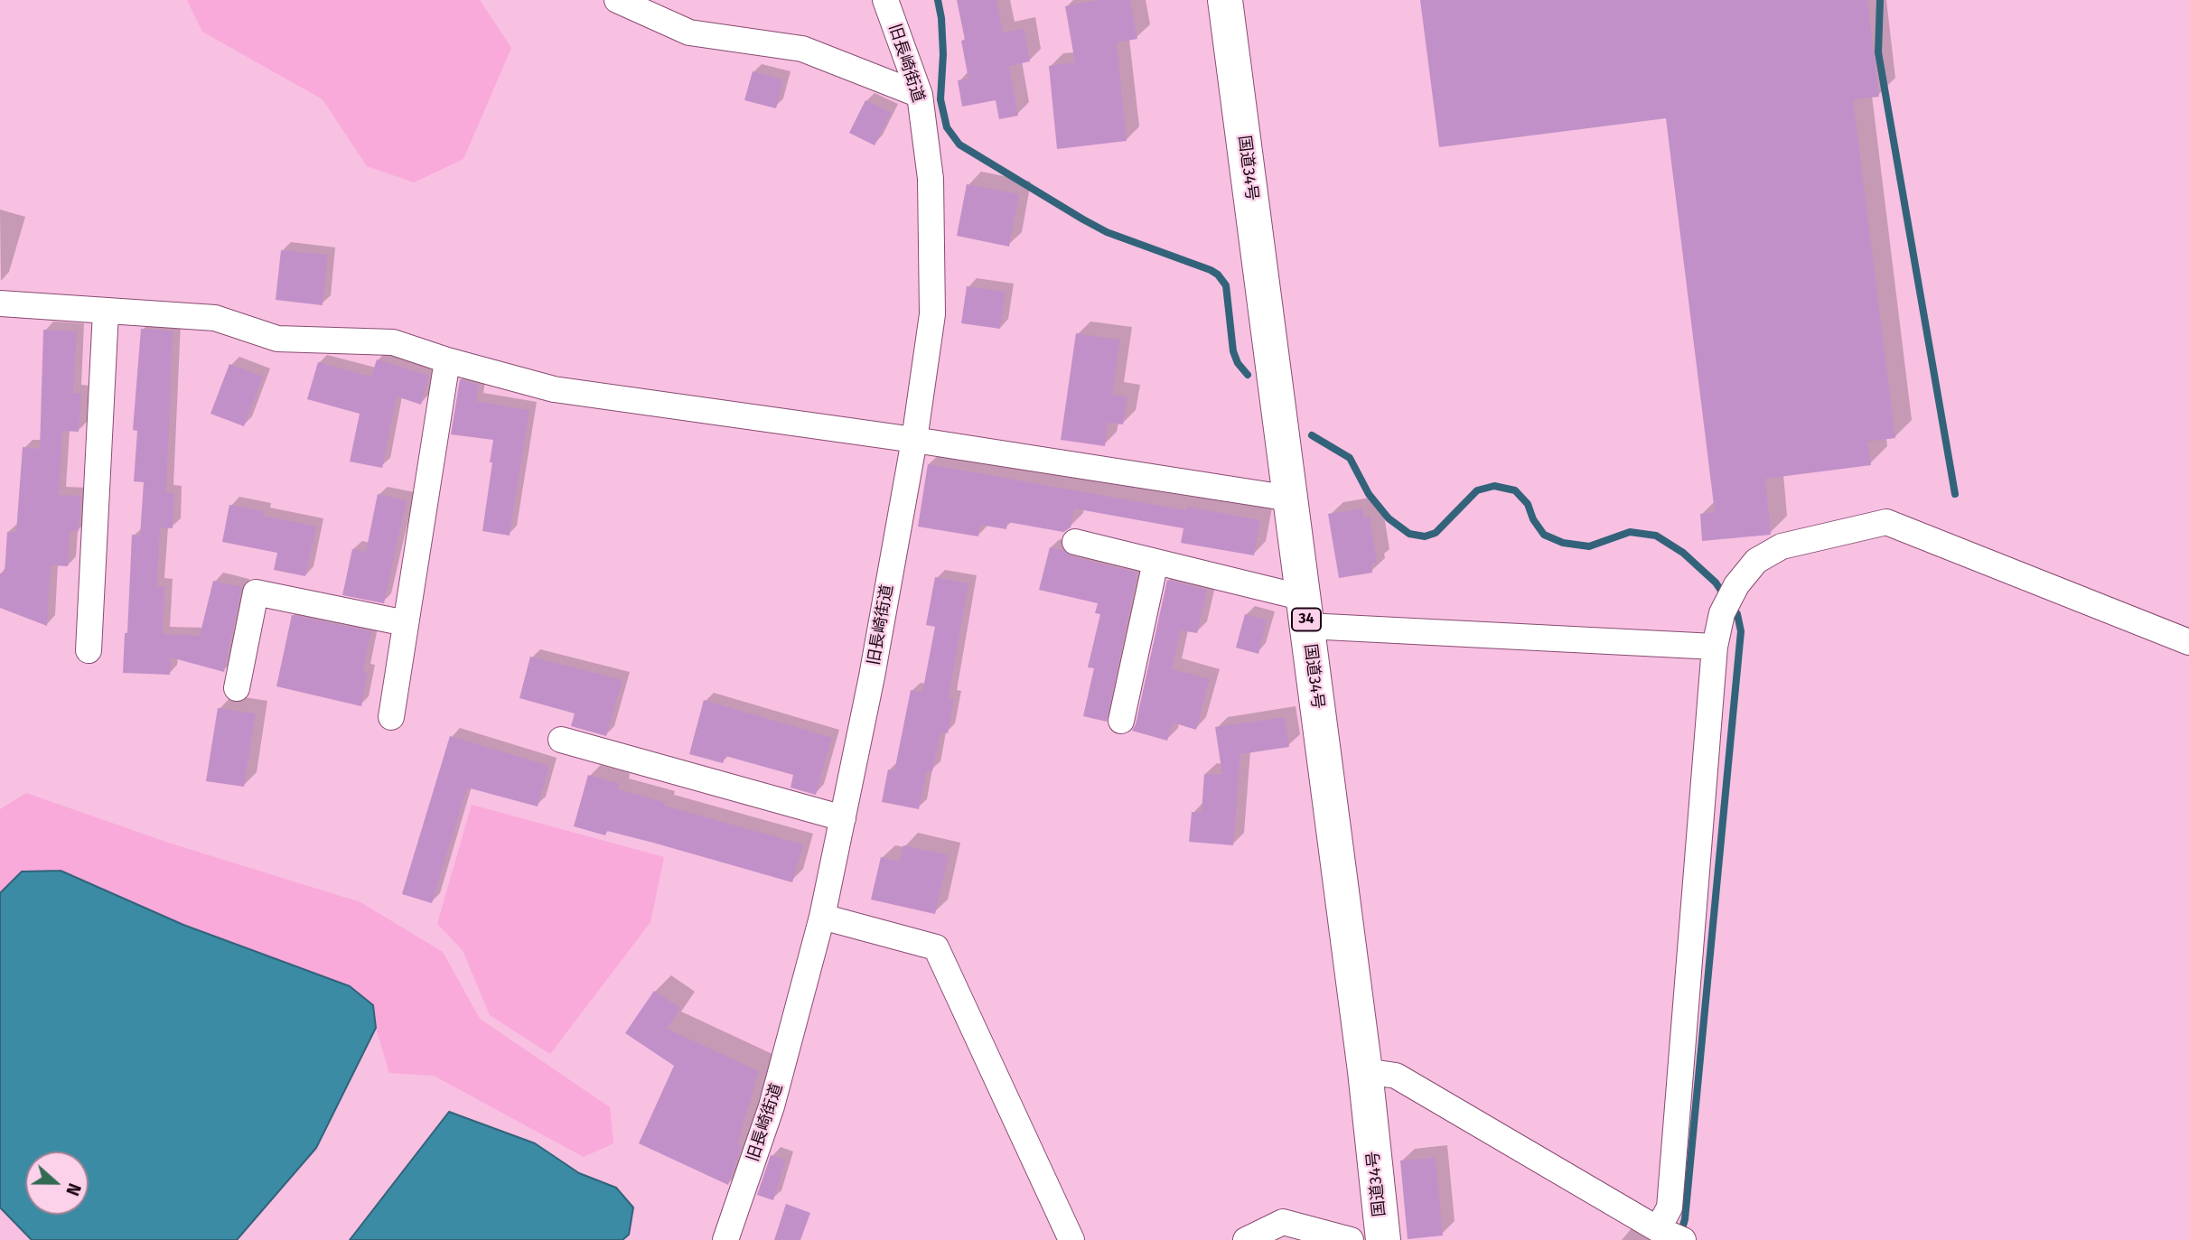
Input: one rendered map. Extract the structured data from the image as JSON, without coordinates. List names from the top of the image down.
{
  "streets": {
    "highway": ["国道34号", "34"],
    "street": ["旧長崎街道"]
  },
  "north": "right"
}
